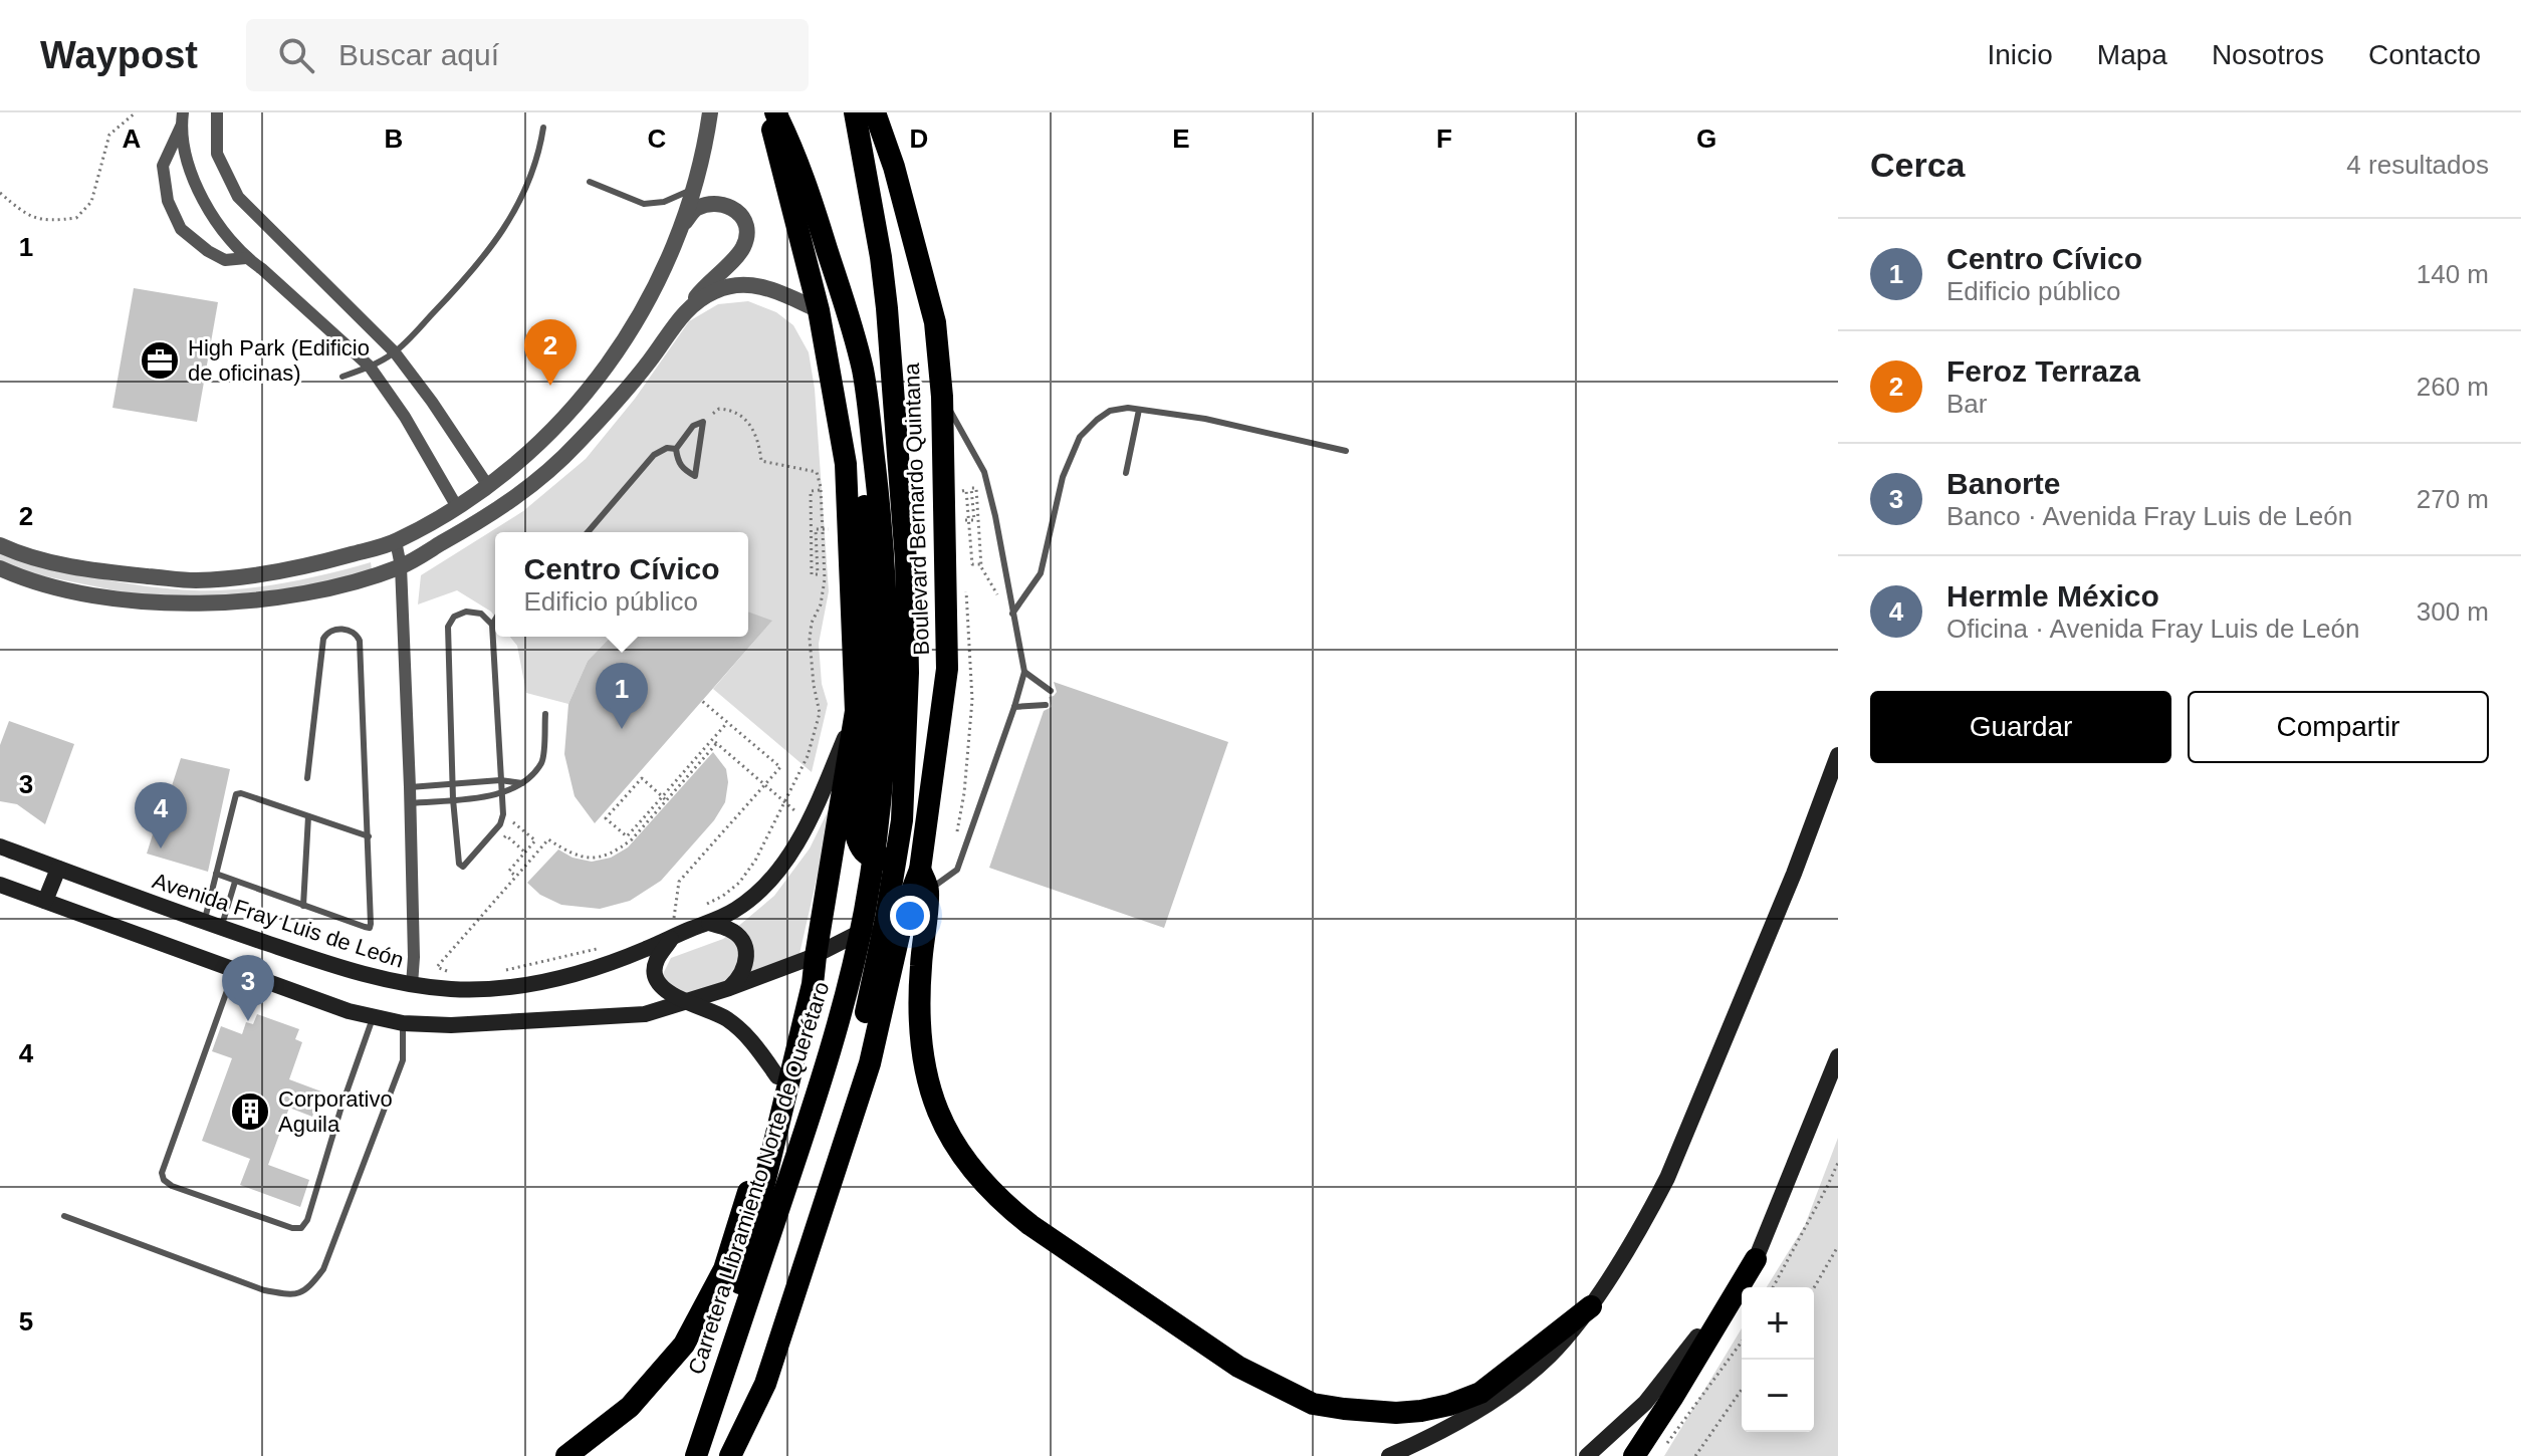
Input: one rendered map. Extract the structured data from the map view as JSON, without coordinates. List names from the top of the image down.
{
  "streets": {
    "highway": ["Boulevard Bernardo Quintana", "Carretera Libramiento Norte de Querétaro"],
    "main road": ["Avenida Fray Luis de León"]
  },
  "places": {
    "office": ["High Park (Edificio de oficinas)"],
    "building": ["Corporativo Aguila"]
  },
  "page": {
    "header": "Waypost",
    "search": "Buscar aquí",
    "nav": [
      "Inicio",
      "Mapa",
      "Nosotros",
      "Contacto"
    ],
    "heading": ["Cerca", "4 resultados"],
    "list": [
      {
        "mark": "1",
        "name": "Centro Cívico",
        "note": "Edificio público",
        "value": "140 m"
      },
      {
        "mark": "2",
        "name": "Feroz Terraza",
        "note": "Bar",
        "value": "260 m"
      },
      {
        "mark": "3",
        "name": "Banorte",
        "note": "Banco · Avenida Fray Luis de León",
        "value": "270 m"
      },
      {
        "mark": "4",
        "name": "Hermle México",
        "note": "Oficina · Avenida Fray Luis de León",
        "value": "300 m"
      }
    ],
    "pins": [
      "2",
      "1",
      "4",
      "3"
    ],
    "popup": ["Centro Cívico", "Edificio público"],
    "buttons": ["Guardar", "Compartir"],
    "map_buttons": ["+", "−"]
  },
  "grid": {
    "columns": [
      "A",
      "B",
      "C",
      "D",
      "E",
      "F",
      "G"
    ],
    "rows": [
      "1",
      "2",
      "3",
      "4",
      "5"
    ]
  }
}
